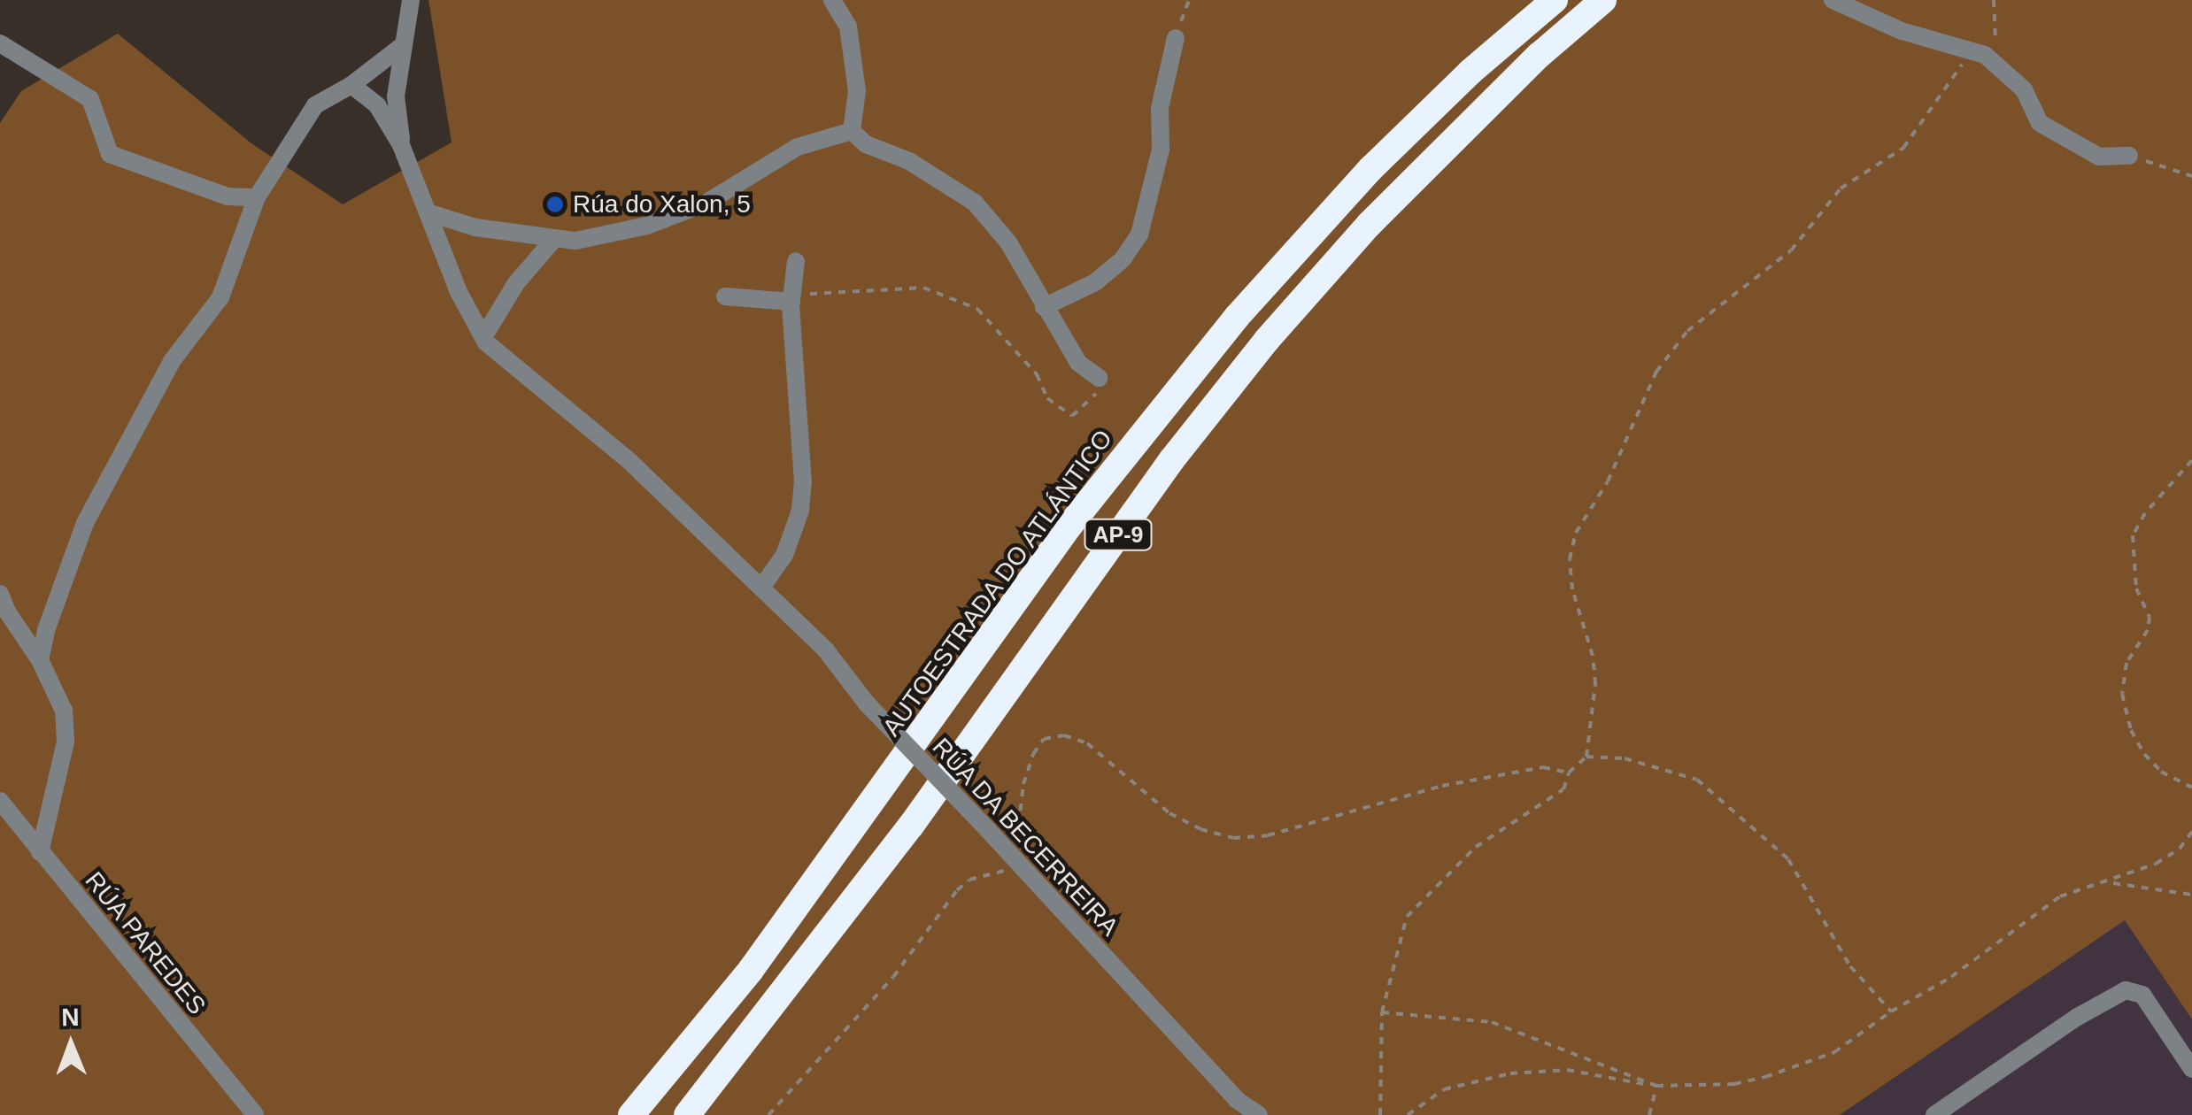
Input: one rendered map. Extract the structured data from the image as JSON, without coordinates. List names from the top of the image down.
{
  "streets": {
    "highway": ["AP-9", "AUTOESTRADA DO ATLÁNTICO"],
    "street": ["RÚA DA BECERREIRA", "RÚA PAREDES"]
  },
  "places": ["Rúa do Xalon, 5"],
  "north": "top"
}
